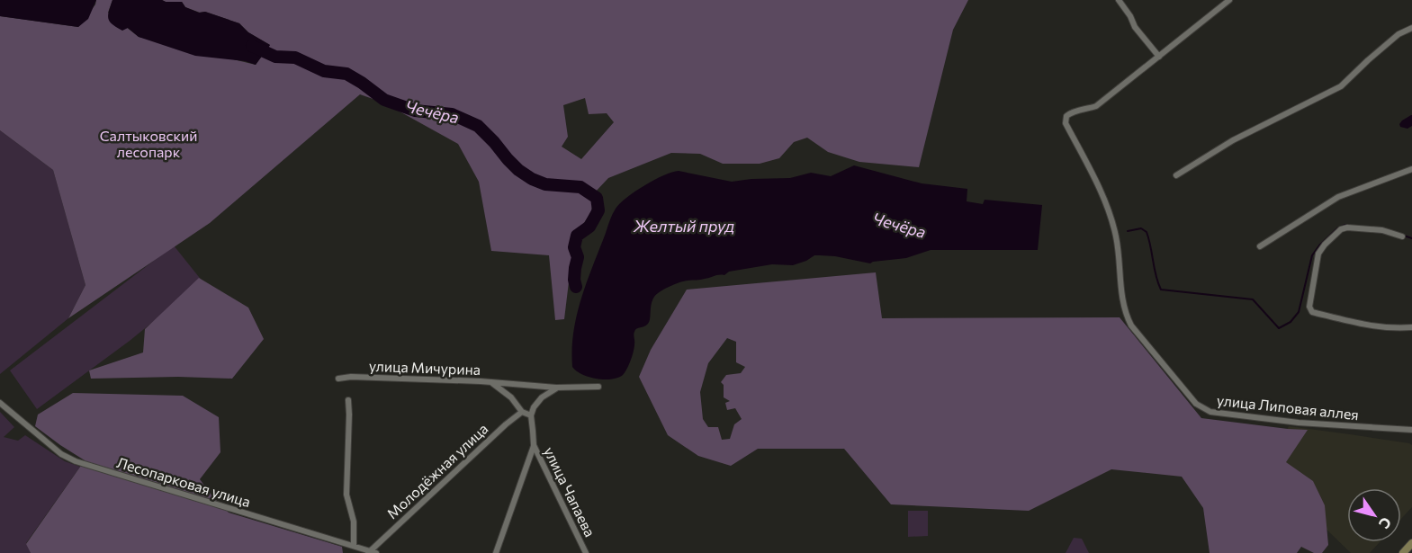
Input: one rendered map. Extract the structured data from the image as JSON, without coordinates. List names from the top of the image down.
{
  "streets": {
    "street": [
      "улица Мичурина",
      "улица Липовая аллея",
      "Молодёжная улица",
      "Лесопарковая улица",
      "улица Чапаева"
    ]
  },
  "crossings": [
    ["улица Мичурина", "Молодёжная улица"],
    ["улица Мичурина", "улица Чапаева"],
    ["Молодёжная улица", "Лесопарковая улица"]
  ],
  "water": ["Чечёра", "Желтый пруд"],
  "parks": ["Салтыковский лесопарк"],
  "north": "bottom right"
}
